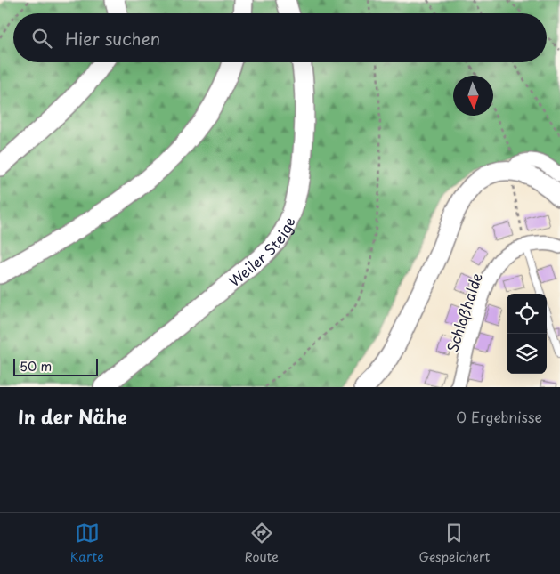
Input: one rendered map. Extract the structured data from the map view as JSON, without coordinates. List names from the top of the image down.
{
  "streets": {
    "street": ["Weiler Steige", "Schloßhalde"]
  },
  "scale_bar": "50 m",
  "north": "bottom",
  "page": {
    "search": "Hier suchen",
    "scale": "50 m",
    "heading": ["In der Nähe", "0 Ergebnisse"],
    "nav": ["Karte", "Route", "Gespeichert"]
  }
}
